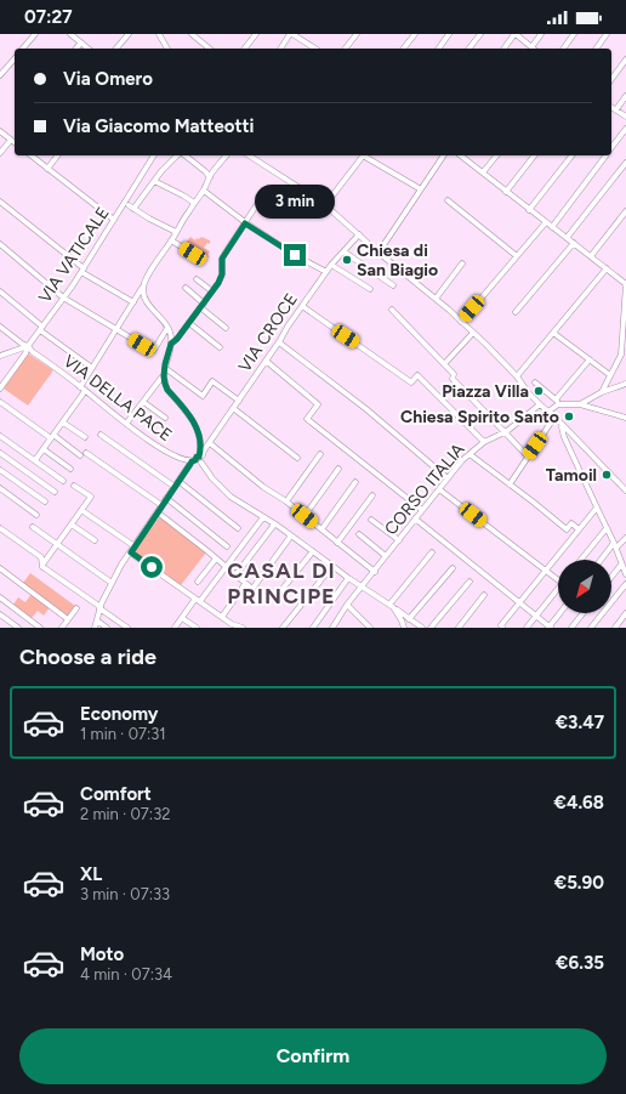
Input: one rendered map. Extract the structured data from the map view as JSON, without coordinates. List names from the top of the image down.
{
  "streets": {
    "street": [
      "VIA VATICALE",
      "VIA CROCE",
      "VIA DELLA PACE",
      "CORSO ITALIA"
    ]
  },
  "crossings": [
    ["VIA VATICALE", "VIA DELLA PACE"],
    ["VIA CROCE", "VIA DELLA PACE"]
  ],
  "districts": ["CASAL DI PRINCIPE"],
  "places": [
    "Chiesa di San Biagio",
    "Piazza Villa",
    "Chiesa Spirito Santo",
    "Tamoil"
  ],
  "north": "bottom left",
  "page": {
    "status": "07:27",
    "banner": ["Via Omero", "Via Giacomo Matteotti"],
    "bubble": "3 min",
    "heading": "Choose a ride",
    "list": [
      {
        "name": "Economy",
        "note": "1 min · 07:31",
        "value": "€3.47"
      },
      {
        "name": "Comfort",
        "note": "2 min · 07:32",
        "value": "€4.68"
      },
      {
        "name": "XL",
        "note": "3 min · 07:33",
        "value": "€5.90"
      },
      {
        "name": "Moto",
        "note": "4 min · 07:34",
        "value": "€6.35"
      }
    ],
    "buttons": "Confirm"
  }
}
